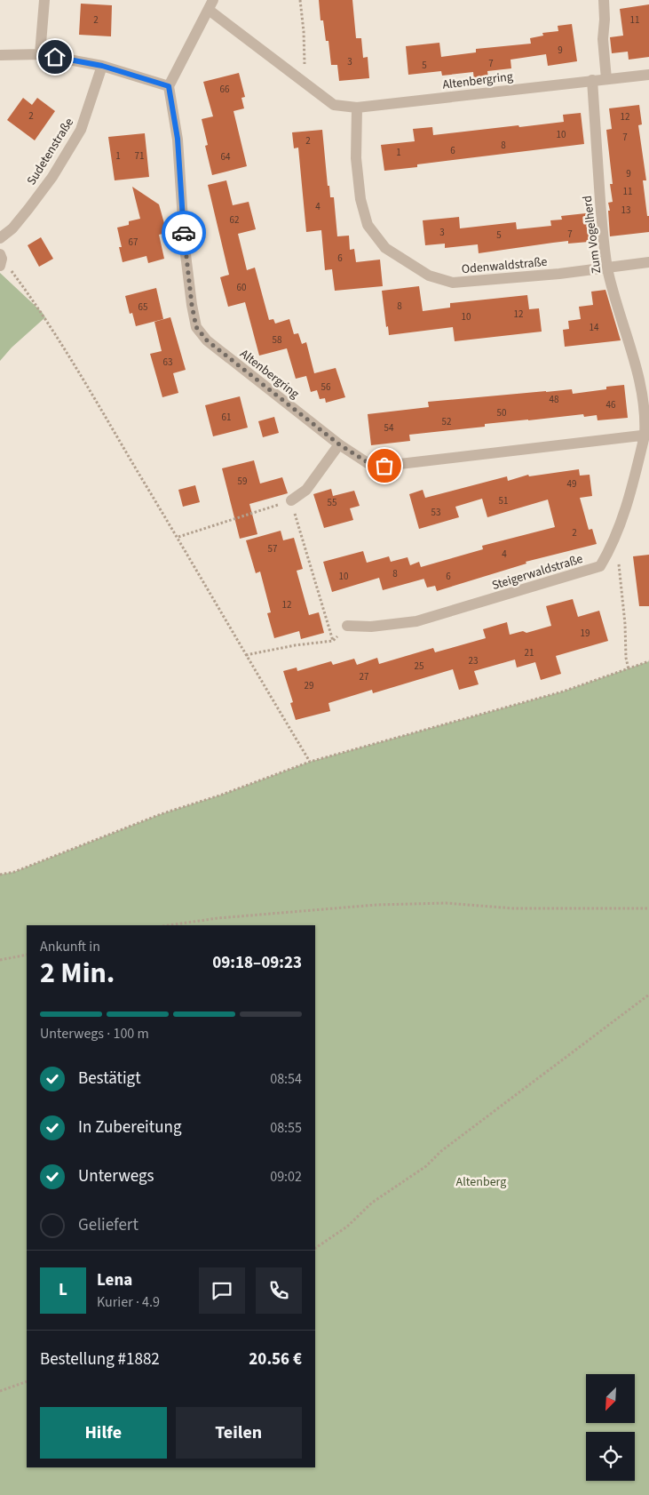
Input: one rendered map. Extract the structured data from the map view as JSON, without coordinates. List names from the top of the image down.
{
  "streets": {
    "street": [
      "Altenbergring",
      "Sudetenstraße",
      "Zum Vogelherd",
      "Odenwaldstraße",
      "Steigerwaldstraße"
    ]
  },
  "crossings": [
    ["Altenbergring", "Zum Vogelherd"],
    ["Altenbergring", "Odenwaldstraße"],
    ["Altenbergring", "Steigerwaldstraße"],
    ["Zum Vogelherd", "Odenwaldstraße"],
    ["Zum Vogelherd", "Steigerwaldstraße"]
  ],
  "parks": ["Altenberg"],
  "house_numbers": [
    "2",
    "11",
    "9",
    "3",
    "7",
    "5",
    "66",
    "2",
    "12",
    "10",
    "7",
    "2",
    "8",
    "6",
    "1",
    "1",
    "71",
    "64",
    "9",
    "11",
    "4",
    "13",
    "62",
    "3",
    "7",
    "5",
    "67",
    "6",
    "60",
    "8",
    "65",
    "12",
    "10",
    "14",
    "58",
    "63",
    "56",
    "48",
    "46",
    "50",
    "61",
    "52",
    "54",
    "59",
    "49",
    "51",
    "55",
    "53",
    "2",
    "57",
    "4",
    "8",
    "10",
    "6",
    "12",
    "19",
    "21",
    "23",
    "25",
    "27",
    "29"
  ],
  "north": "bottom left",
  "page": {
    "heading": ["2 Min.", "Ankunft in", "09:18–09:23"],
    "panel": [
      "Lena",
      "Kurier · 4.9",
      "Bestellung #1882",
      "20.56 €"
    ],
    "bar": "Unterwegs · 100 m",
    "list": [
      ["Bestätigt", "08:54"],
      ["In Zubereitung", "08:55"],
      ["Unterwegs", "09:02"],
      "Geliefert"
    ],
    "round": "L",
    "buttons": ["Hilfe", "Teilen"]
  }
}
